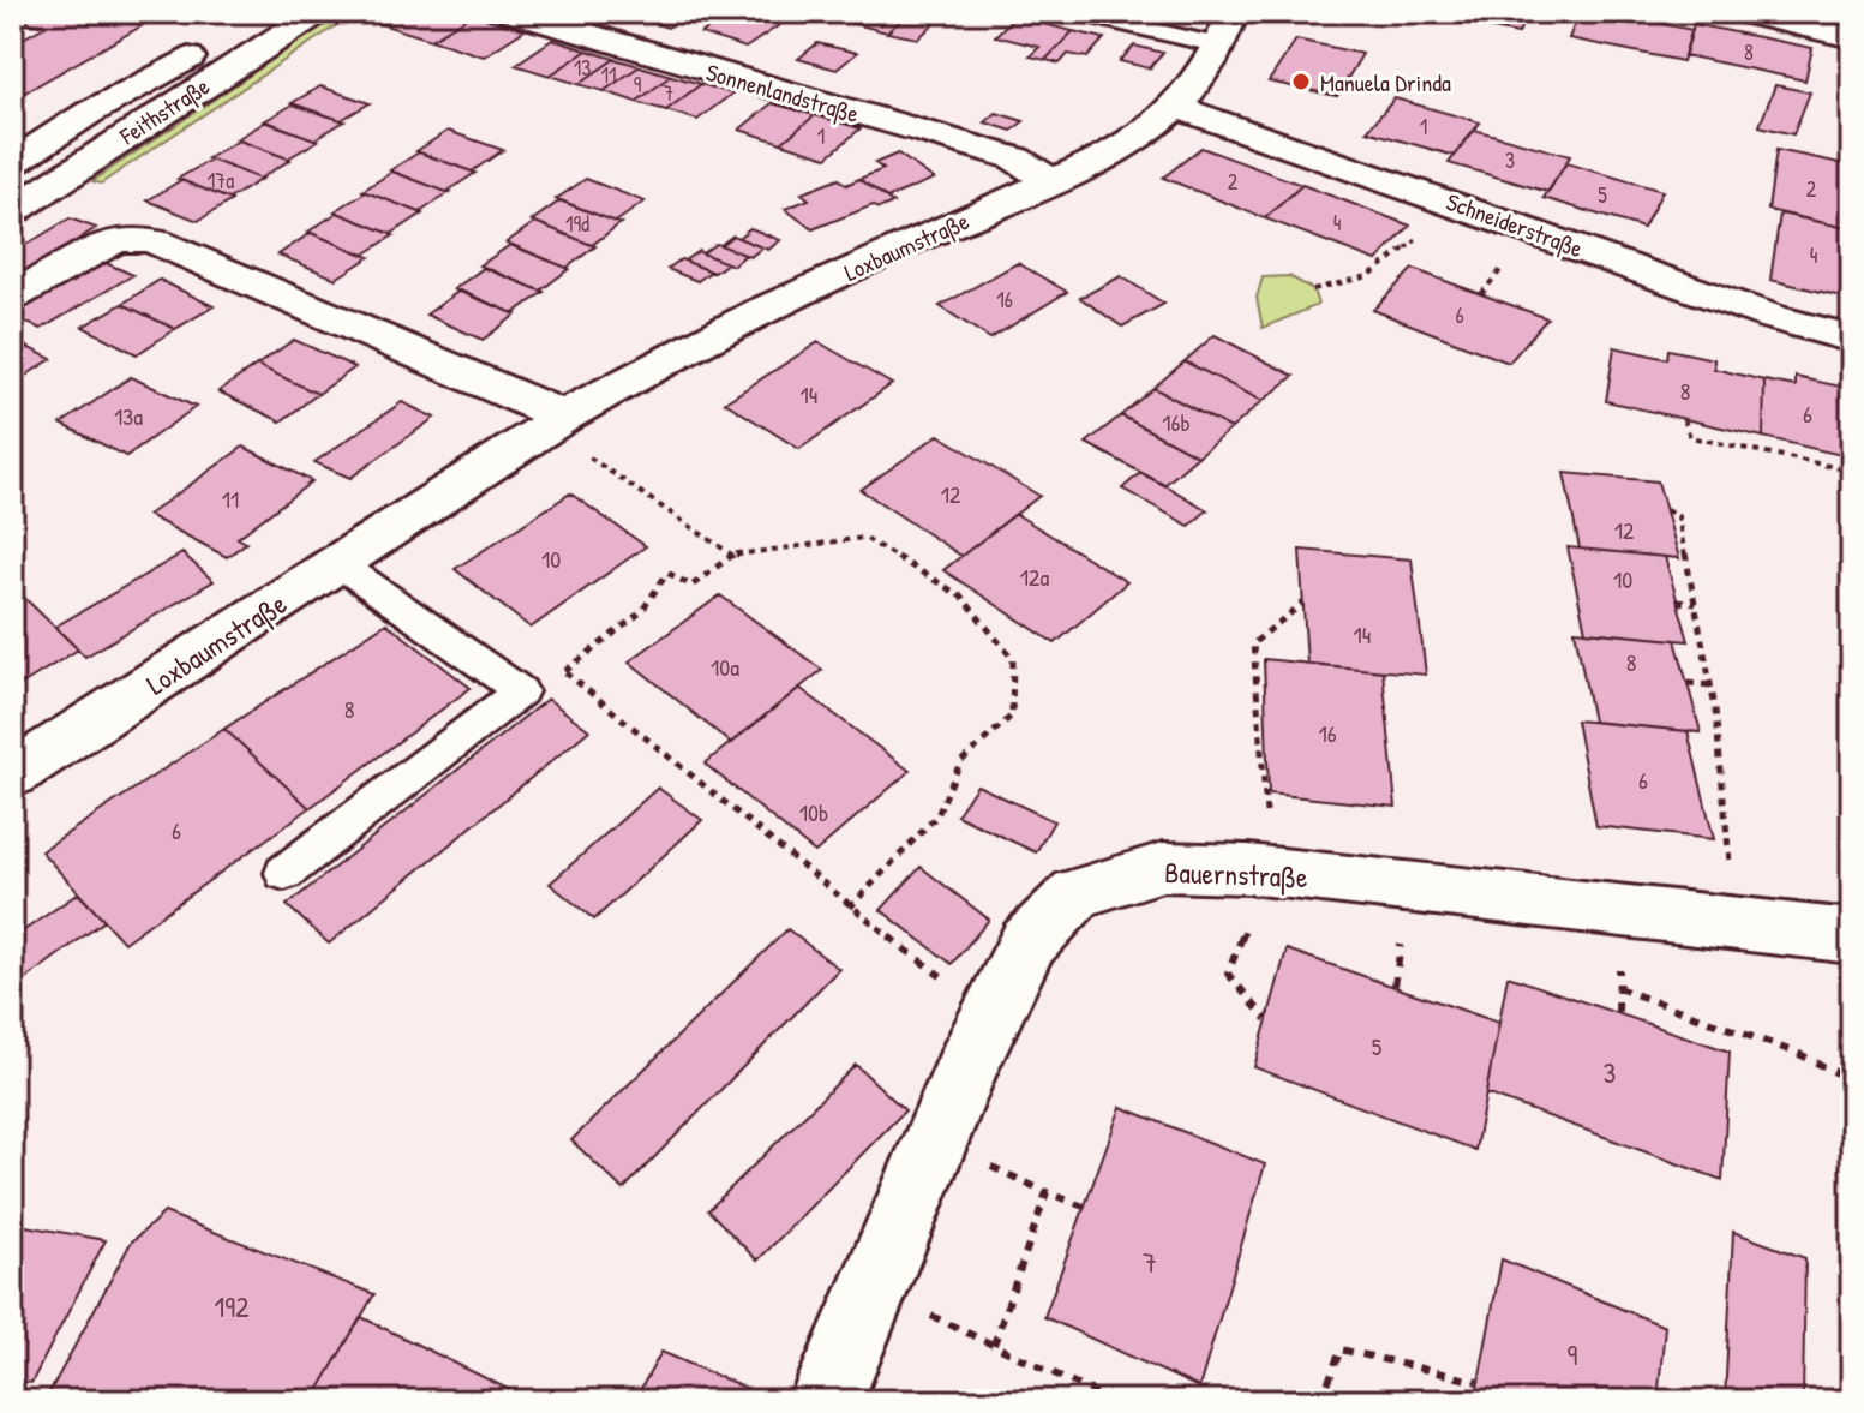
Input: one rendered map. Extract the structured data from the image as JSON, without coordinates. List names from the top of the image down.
{
  "streets": {
    "street": [
      "Sonnenlandstraße",
      "Feithstraße",
      "Schneiderstraße",
      "Loxbaumstraße",
      "Bauernstraße"
    ]
  },
  "crossings": [
    ["Sonnenlandstraße", "Loxbaumstraße"],
    ["Schneiderstraße", "Loxbaumstraße"]
  ],
  "places": ["Manuela Drinda"],
  "house_numbers": [
    "8",
    "13",
    "11",
    "9",
    "7",
    "1",
    "1",
    "3",
    "17a",
    "2",
    "2",
    "5",
    "4",
    "19d",
    "4",
    "16",
    "6",
    "8",
    "14",
    "6",
    "13a",
    "16b",
    "12",
    "11",
    "12",
    "10",
    "12a",
    "10",
    "14",
    "8",
    "10a",
    "8",
    "16",
    "6",
    "10b",
    "6",
    "5",
    "3",
    "7",
    "192",
    "9"
  ]
}
